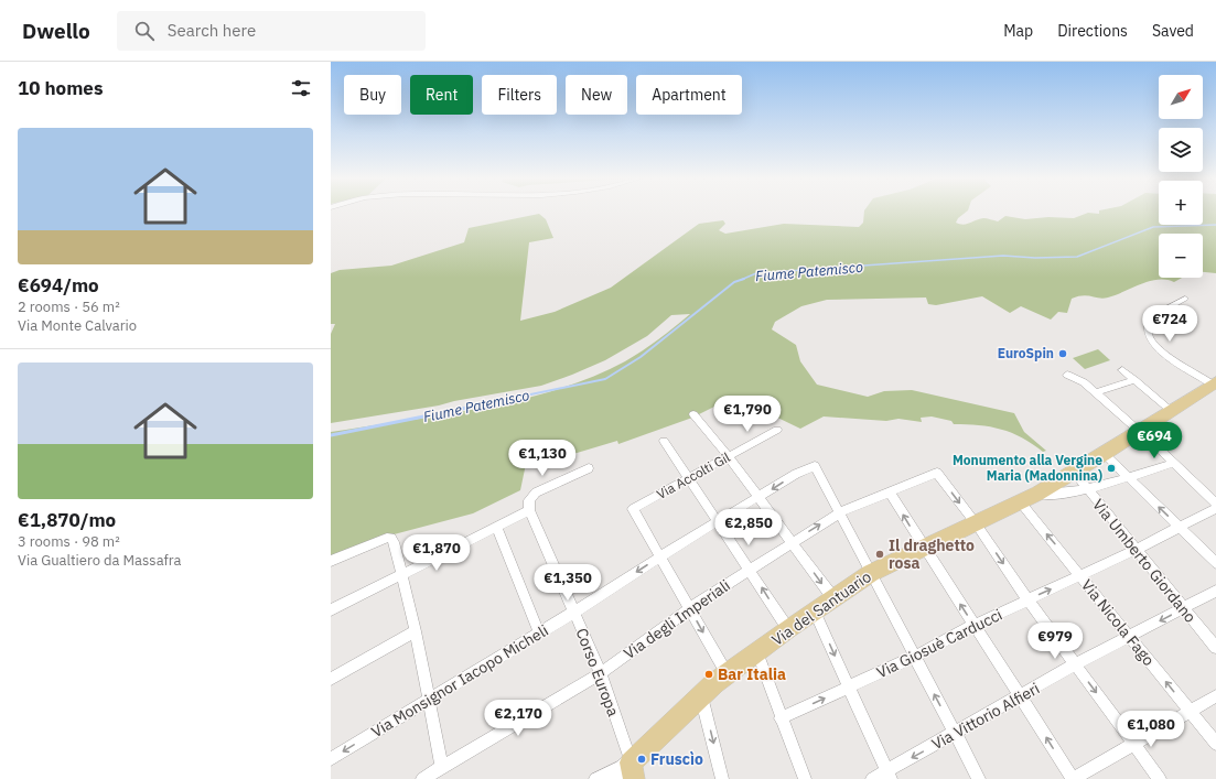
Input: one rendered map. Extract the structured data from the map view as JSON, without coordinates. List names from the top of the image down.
{
  "streets": {
    "main road": ["Via del Santuario"],
    "street": [
      "Via Accolti Gil",
      "Via Umberto Giordano",
      "Via degli Imperiali",
      "Via Nicola Fago",
      "Via Giosuè Carducci",
      "Corso Europa",
      "Via Monsignor Iacopo Micheli",
      "Via Vittorio Alfieri"
    ]
  },
  "crossings": [
    ["Via Accolti Gil", "Via Monsignor Iacopo Micheli"],
    ["Via Umberto Giordano", "Via del Santuario"],
    ["Via Umberto Giordano", "Via Giosuè Carducci"],
    ["Via Umberto Giordano", "Via Vittorio Alfieri"],
    ["Via del Santuario", "Via degli Imperiali"],
    ["Via del Santuario", "Via Nicola Fago"],
    ["Via del Santuario", "Corso Europa"],
    ["Via degli Imperiali", "Corso Europa"],
    ["Via degli Imperiali", "Via Monsignor Iacopo Micheli"],
    ["Via Nicola Fago", "Via Giosuè Carducci"],
    ["Via Nicola Fago", "Via Vittorio Alfieri"],
    ["Corso Europa", "Via Monsignor Iacopo Micheli"]
  ],
  "one_way": ["Via Monsignor Iacopo Micheli"],
  "water": ["Fiume Patemisco"],
  "places": [
    "EuroSpin",
    "Monumento alla Vergine Maria (Madonnina)",
    "Il draghetto rosa",
    "Bar Italia",
    "Fruscìo"
  ],
  "north": "top right",
  "page": {
    "header": "Dwello",
    "search": "Search here",
    "nav": ["Map", "Directions", "Saved"],
    "heading": "10 homes",
    "map_buttons": ["+", "−"],
    "chip": [
      "Buy",
      "Rent",
      "Filters",
      "New",
      "Apartment"
    ],
    "list": [
      {
        "name": "€694/mo",
        "note": "2 rooms · 56 m² · Via Monte Calvario"
      },
      {
        "name": "€1,870/mo",
        "note": "3 rooms · 98 m² · Via Gualtiero da Massafra"
      }
    ],
    "price": [
      "€724",
      "€1,790",
      "€694",
      "€1,130",
      "€2,850",
      "€1,870",
      "€1,350",
      "€979",
      "€2,170",
      "€1,080"
    ]
  }
}
